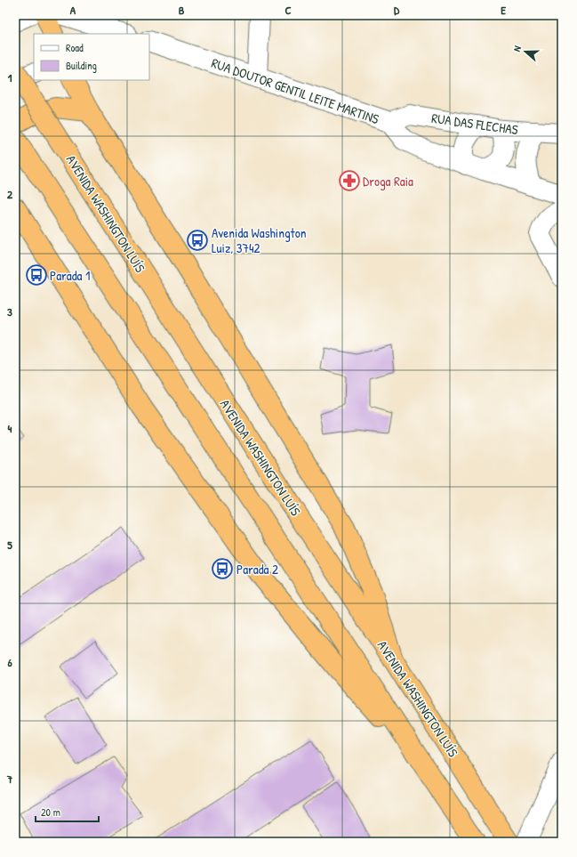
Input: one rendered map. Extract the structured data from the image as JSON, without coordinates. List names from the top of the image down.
{
  "streets": {
    "highway": ["AVENIDA WASHINGTON LUÍS"],
    "street": ["RUA DOUTOR GENTIL LEITE MARTINS", "RUA DAS FLECHAS"]
  },
  "crossings": [
    ["RUA DOUTOR GENTIL LEITE MARTINS", "RUA DAS FLECHAS"]
  ],
  "places": {
    "pharmacy": ["Droga Raia"],
    "bus stop": ["Avenida Washington Luiz, 3742", "Parada 1", "Parada 2"]
  },
  "legend": ["Road", "Building"],
  "scale_bar": "20 m",
  "north": "left",
  "grid": {
    "columns": [
      "A",
      "B",
      "C",
      "D",
      "E"
    ],
    "rows": [
      "1",
      "2",
      "3",
      "4",
      "5",
      "6",
      "7"
    ]
  }
}
